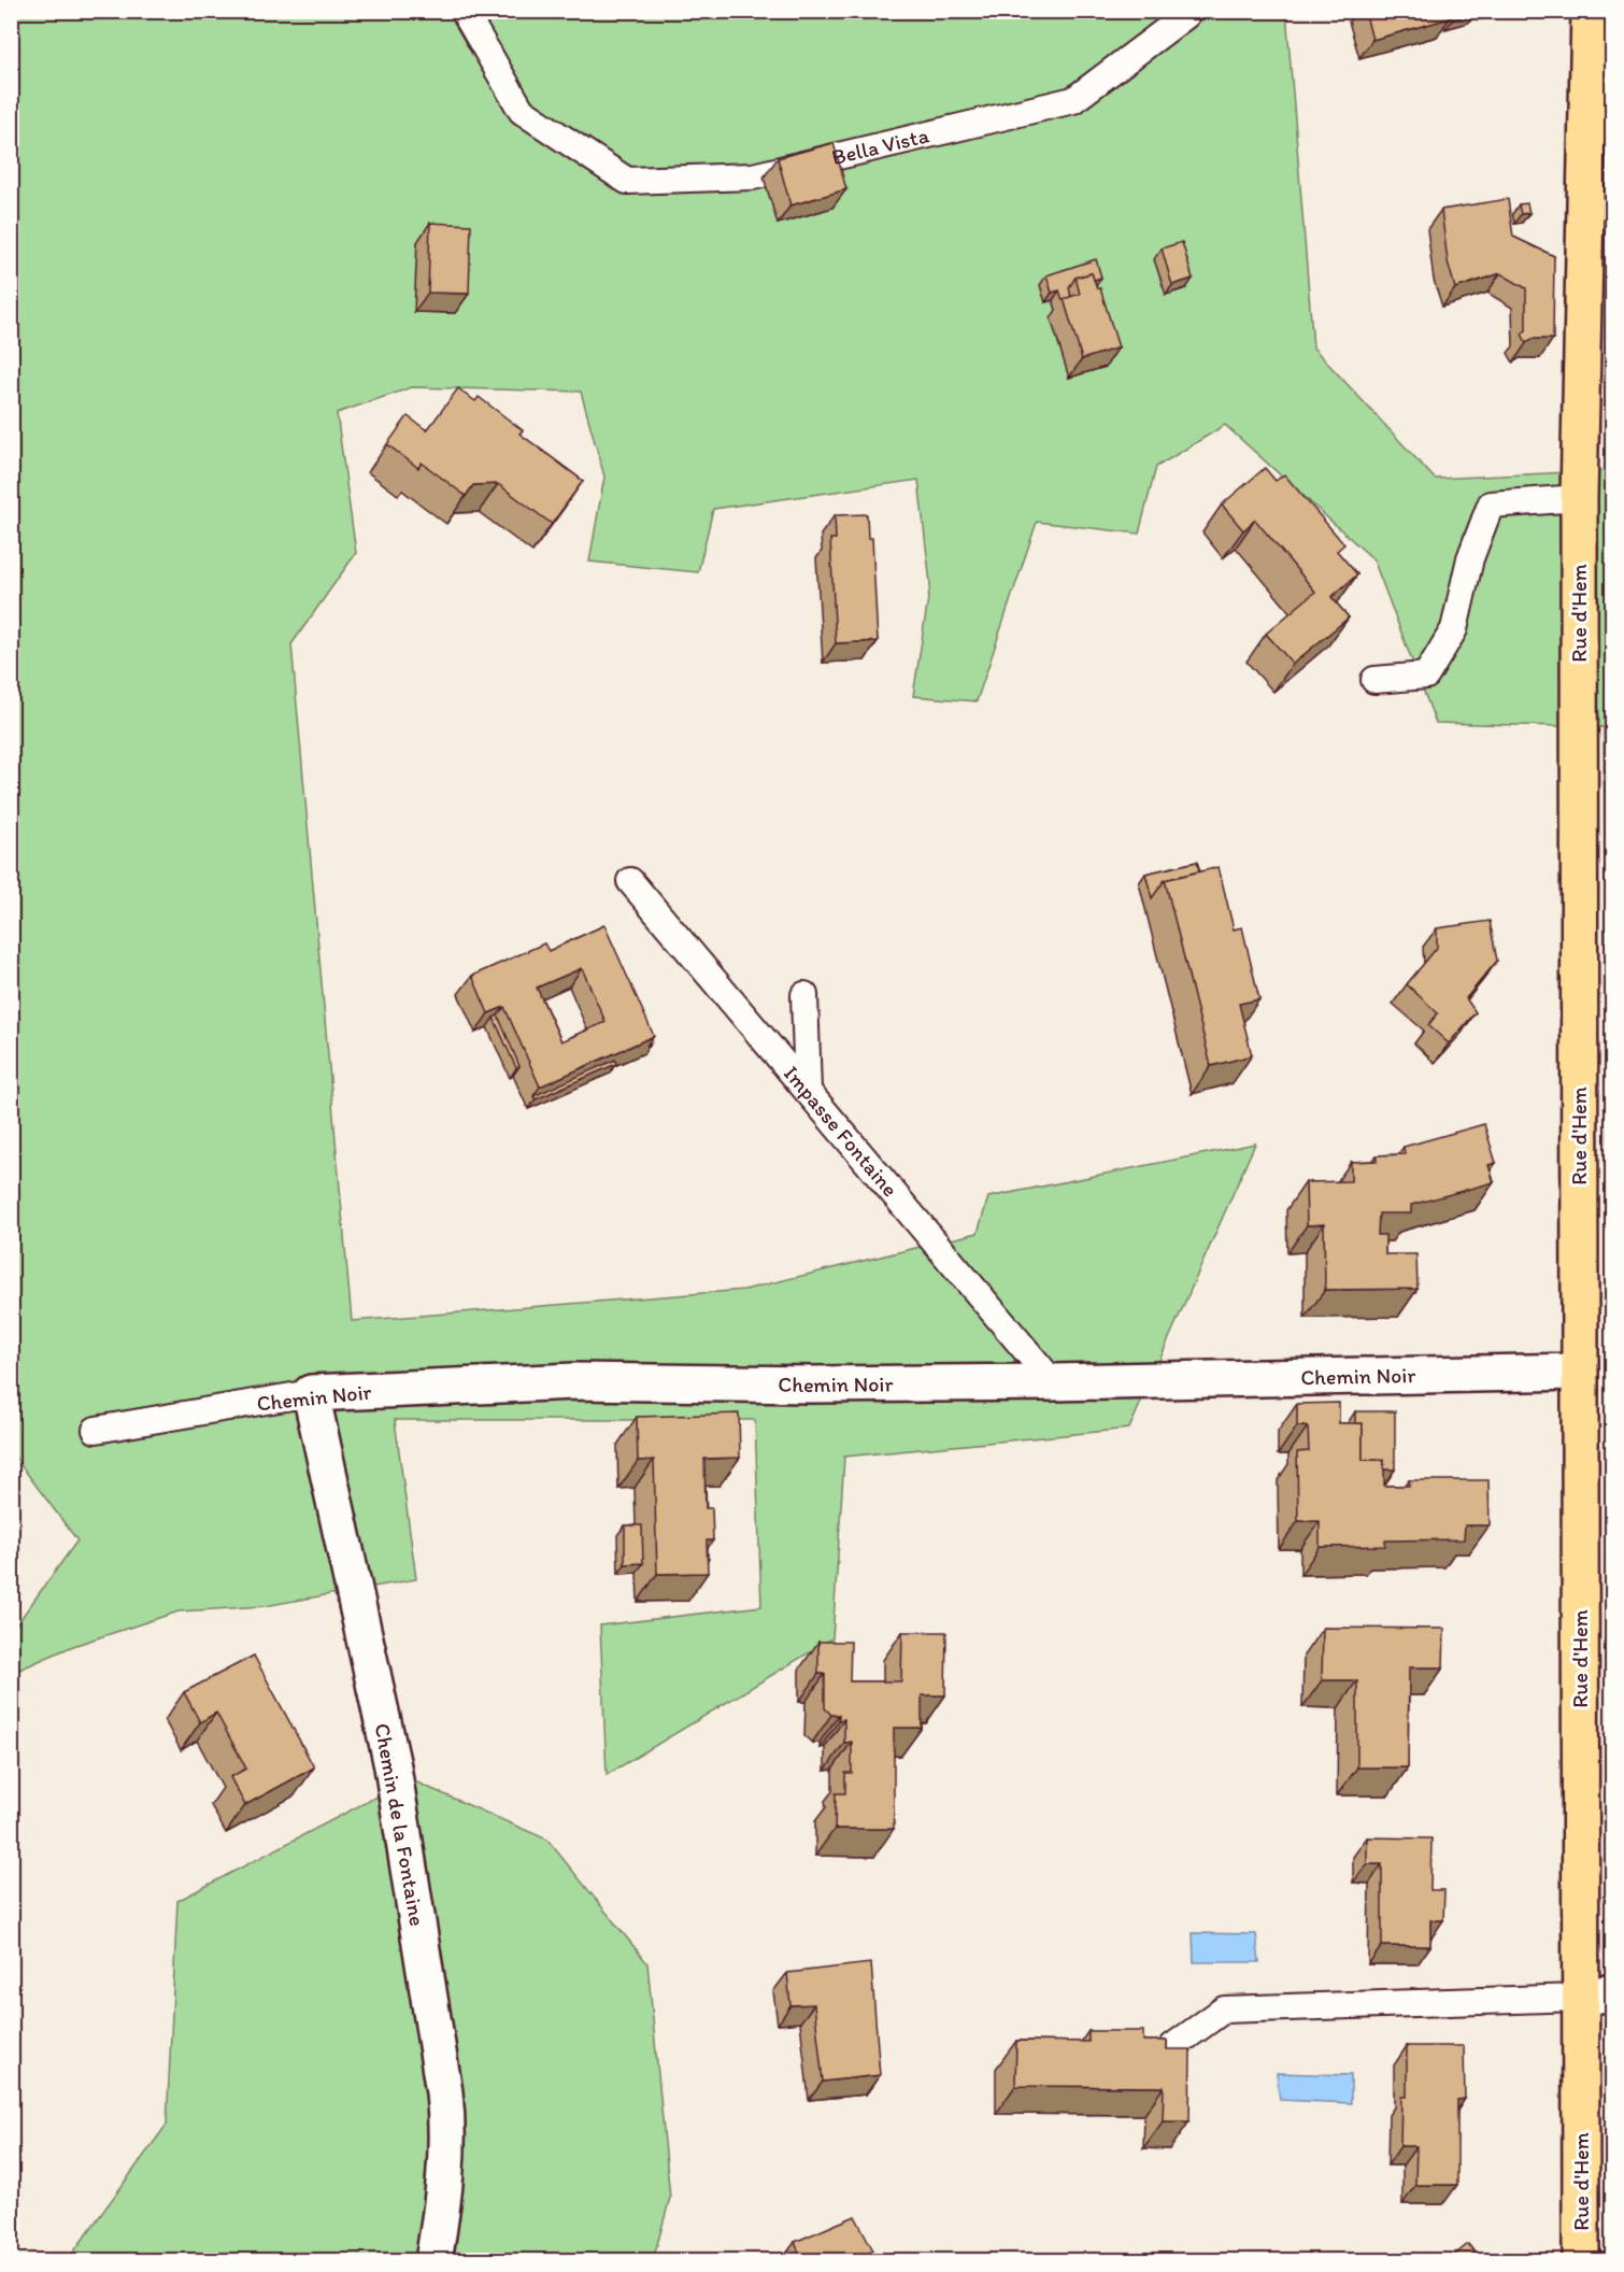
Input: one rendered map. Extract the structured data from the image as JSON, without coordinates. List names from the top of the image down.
{
  "streets": {
    "main road": ["Rue d'Hem"],
    "street": ["Chemin Noir", "Chemin de la Fontaine"],
    "lane": ["Bella Vista", "Impasse Fontaine"]
  },
  "crossings": [
    ["Rue d'Hem", "Chemin Noir"],
    ["Impasse Fontaine", "Chemin Noir"],
    ["Chemin Noir", "Chemin de la Fontaine"]
  ]
}
